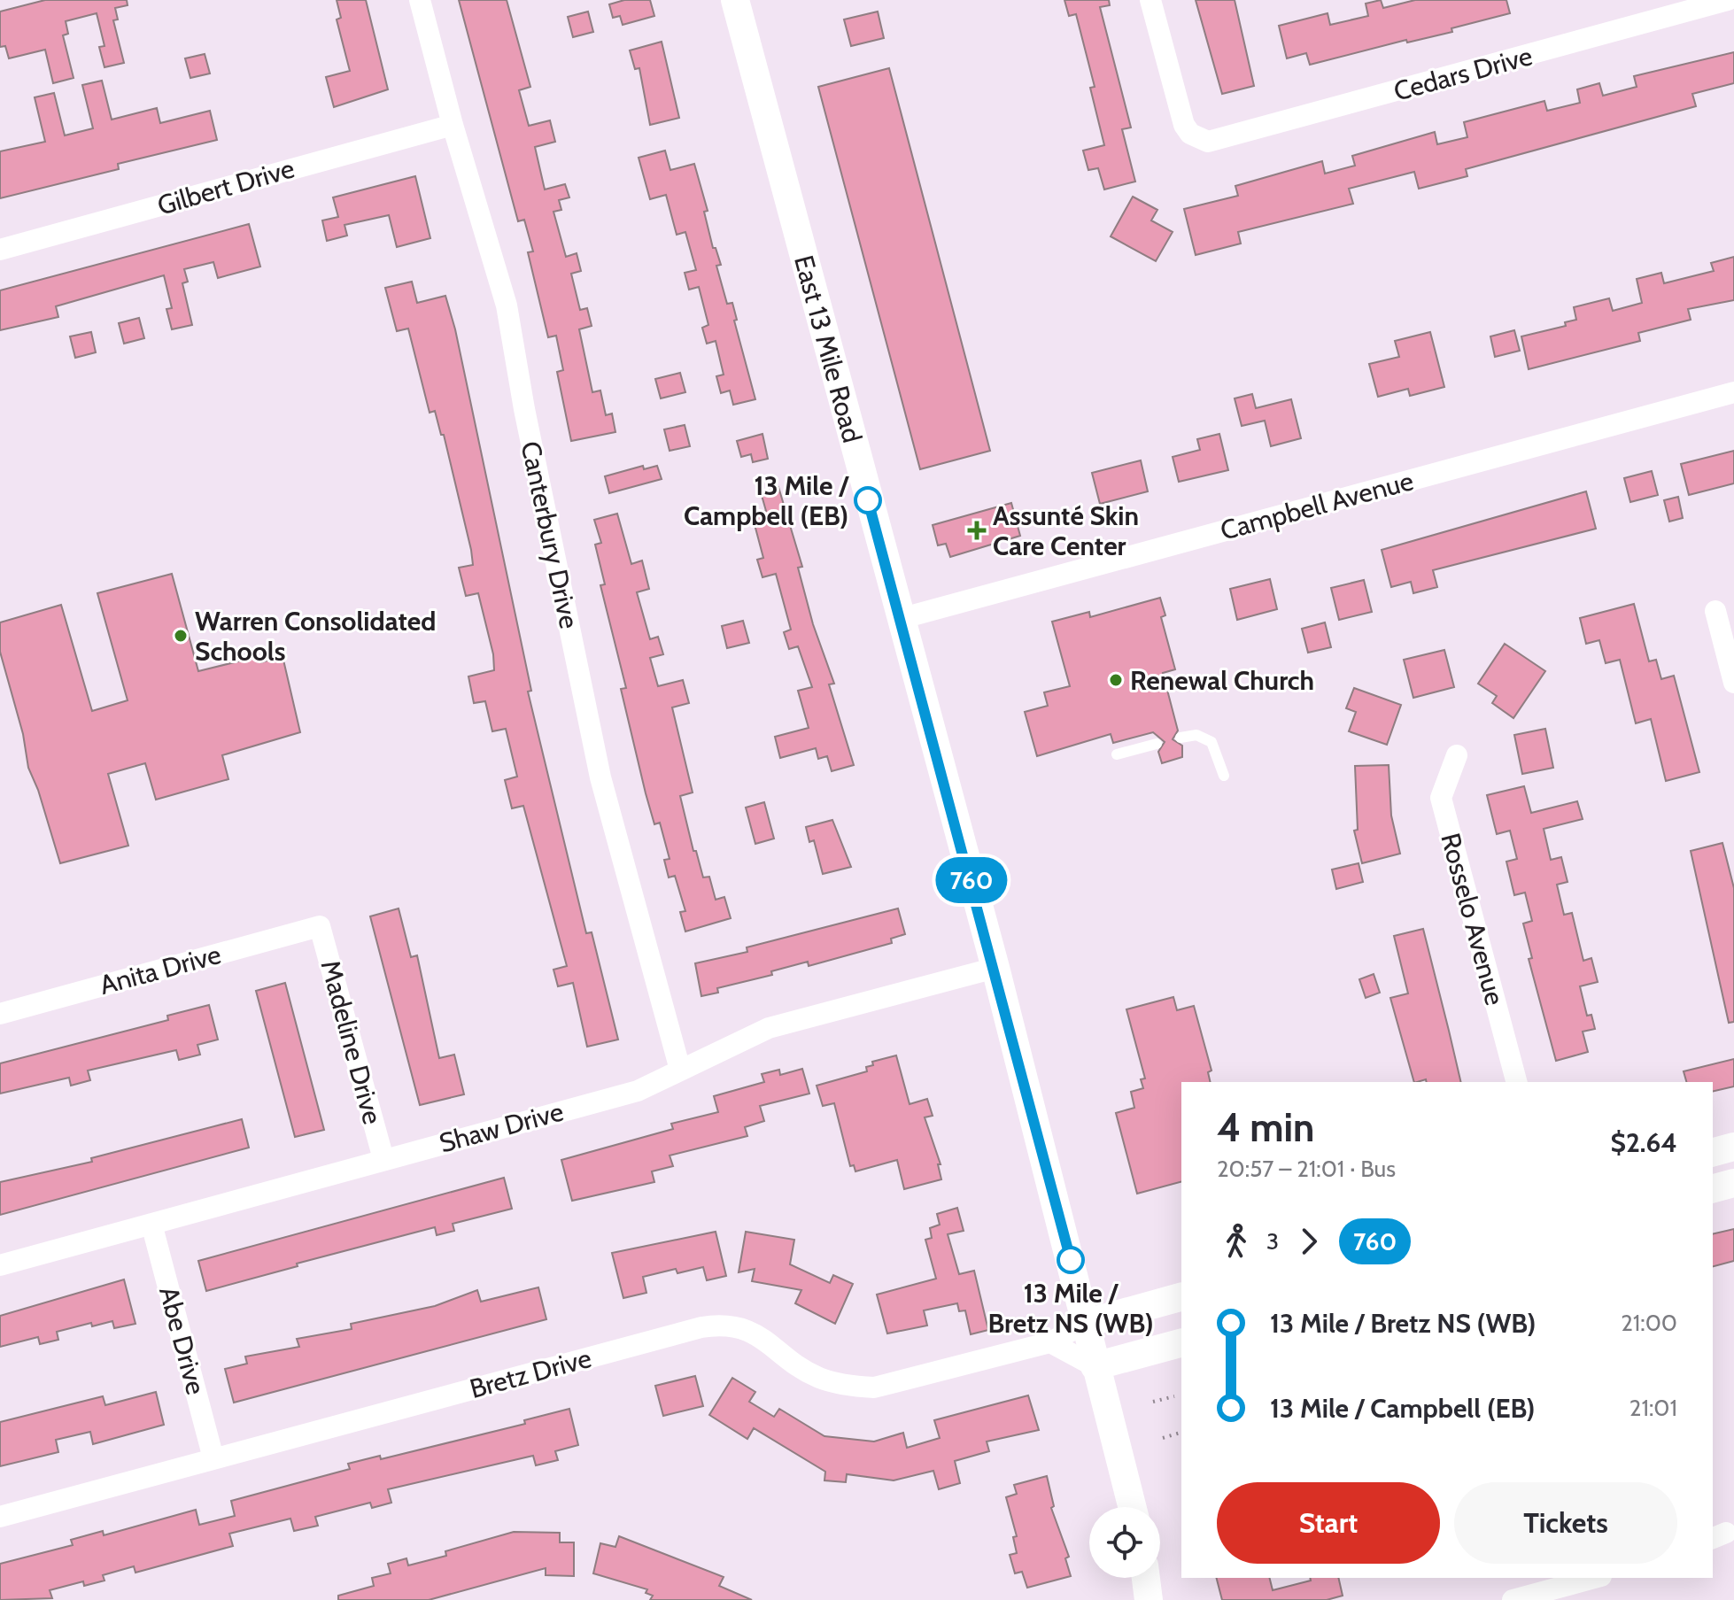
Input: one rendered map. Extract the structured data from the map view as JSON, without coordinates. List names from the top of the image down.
{
  "streets": {
    "main road": ["East 13 Mile Road"],
    "street": [
      "Cedars Drive",
      "Gilbert Drive",
      "Campbell Avenue",
      "Canterbury Drive",
      "Rosselo Avenue",
      "Anita Drive",
      "Madeline Drive",
      "Shaw Drive",
      "Abe Drive",
      "Bretz Drive"
    ]
  },
  "crossings": [
    ["Gilbert Drive", "Canterbury Drive"],
    ["East 13 Mile Road", "Campbell Avenue"],
    ["East 13 Mile Road", "Shaw Drive"],
    ["East 13 Mile Road", "Bretz Drive"],
    ["Canterbury Drive", "Shaw Drive"],
    ["Anita Drive", "Madeline Drive"],
    ["Madeline Drive", "Shaw Drive"],
    ["Shaw Drive", "Abe Drive"],
    ["Abe Drive", "Bretz Drive"]
  ],
  "places": {
    "other": [
      "13 Mile / Campbell (EB)",
      "Warren Consolidated Schools",
      "Renewal Church",
      "13 Mile / Bretz NS (WB)"
    ],
    "health": ["Assunté Skin Care Center"]
  },
  "lines": ["bus line 760"],
  "page": {
    "on_map": "760",
    "heading": ["4 min", "20:57 – 21:01 · Bus", "$2.64"],
    "legs": ["3", "760"],
    "list": [
      {
        "name": "13 Mile / Bretz NS (WB)",
        "value": "21:00"
      },
      {
        "name": "13 Mile / Campbell (EB)",
        "value": "21:01"
      }
    ],
    "buttons": ["Start", "Tickets"]
  }
}
